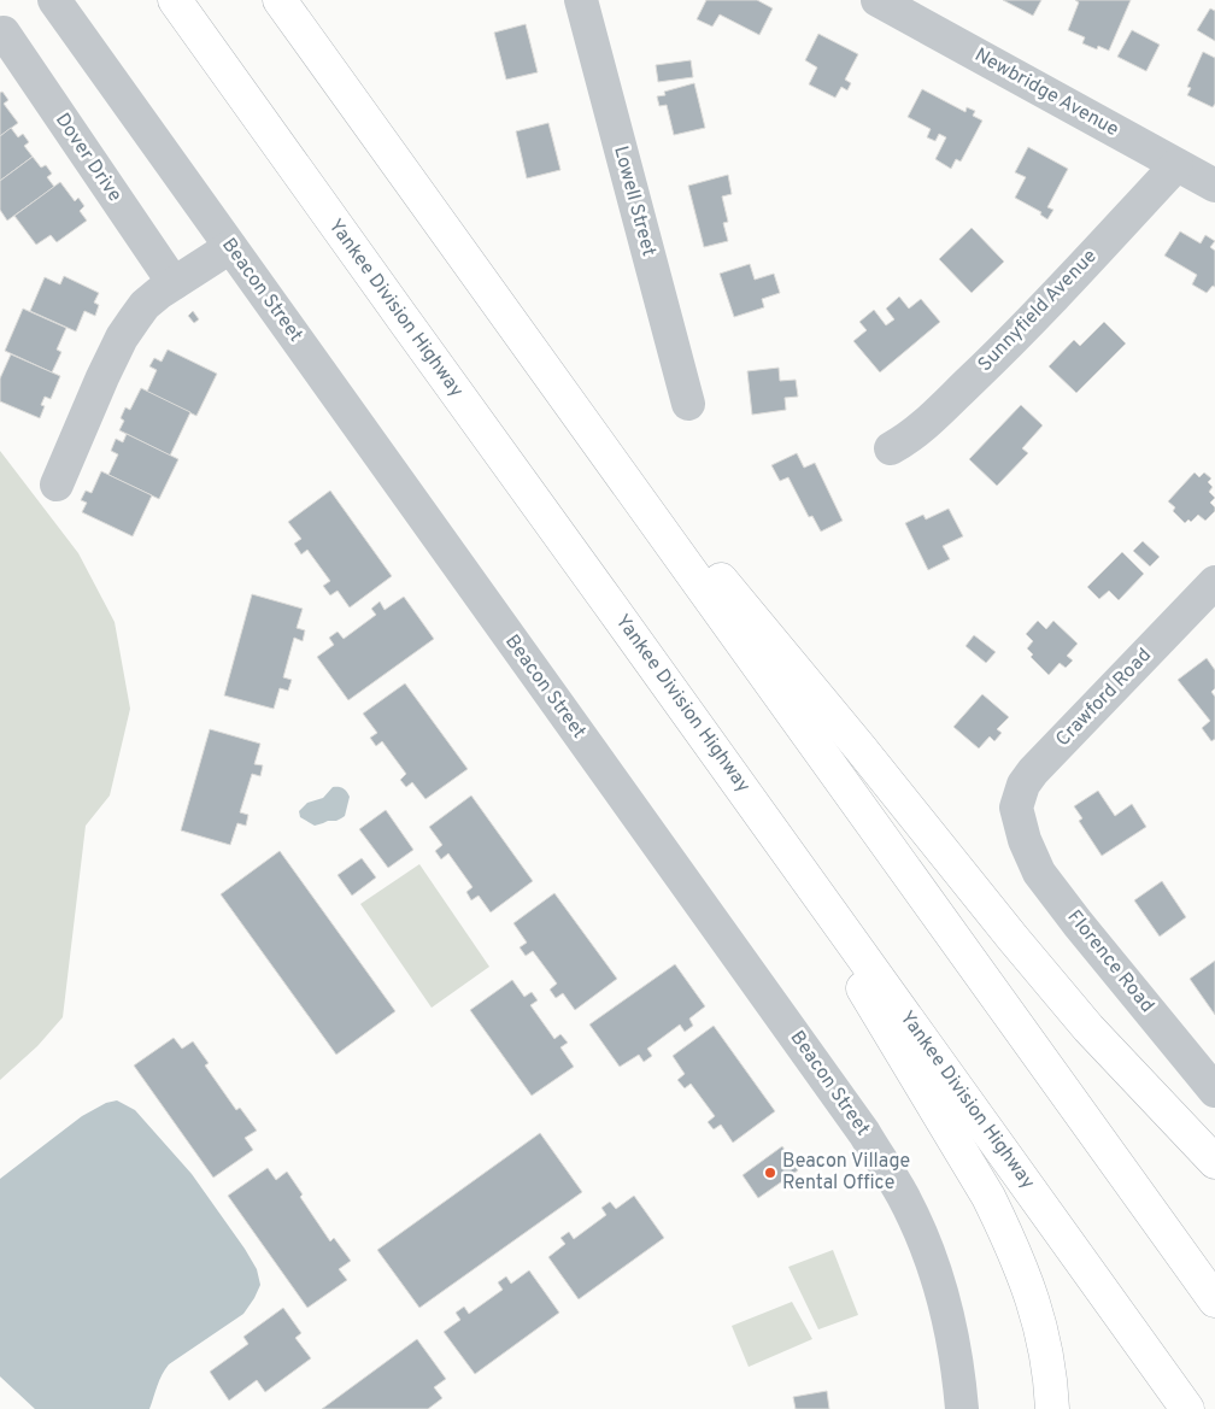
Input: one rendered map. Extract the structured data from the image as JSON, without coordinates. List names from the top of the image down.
{
  "streets": {
    "highway": ["Yankee Division Highway"],
    "street": [
      "Newbridge Avenue",
      "Dover Drive",
      "Lowell Street",
      "Beacon Street",
      "Sunnyfield Avenue",
      "Crawford Road",
      "Florence Road"
    ]
  },
  "crossings": [
    ["Newbridge Avenue", "Sunnyfield Avenue"],
    ["Crawford Road", "Florence Road"]
  ],
  "places": ["Beacon Village Rental Office"]
}
